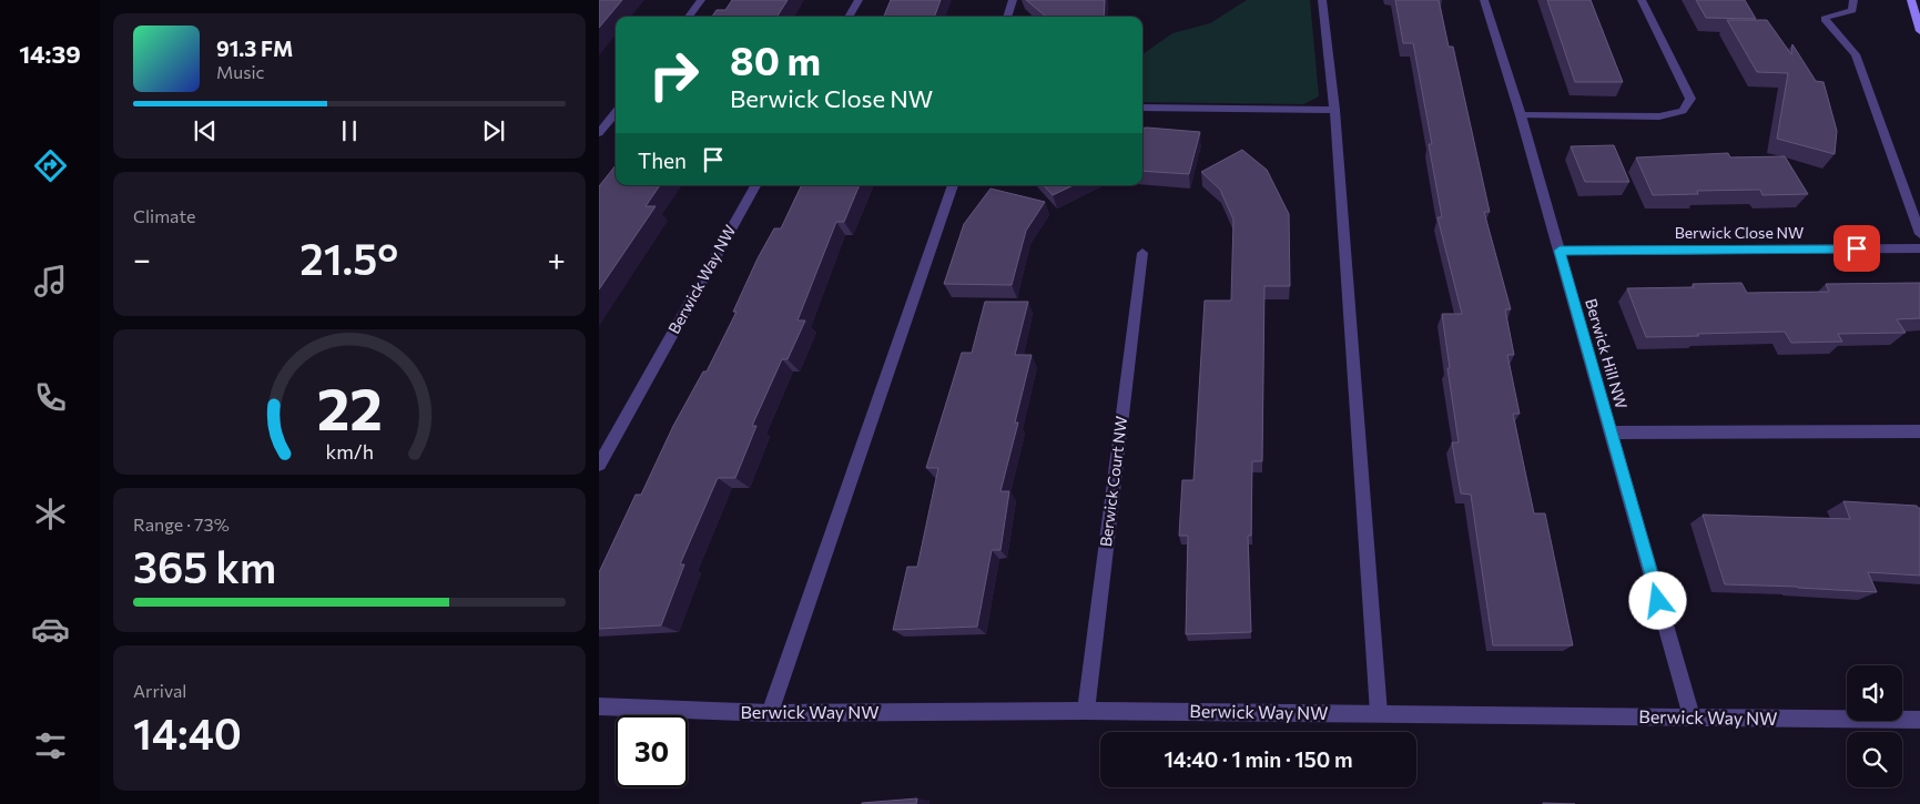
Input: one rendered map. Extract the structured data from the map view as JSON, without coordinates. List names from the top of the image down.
{
  "streets": {
    "street": [
      "Berwick Close NW",
      "Berwick Way NW",
      "Berwick Hill NW",
      "Berwick Court NW"
    ]
  },
  "crossings": [
    ["Berwick Close NW", "Berwick Hill NW"],
    ["Berwick Way NW", "Berwick Hill NW"],
    ["Berwick Way NW", "Berwick Court NW"]
  ],
  "page": {
    "tabs": "14:39",
    "turn": ["80 m", "Berwick Close NW"],
    "song": ["91.3 FM", "Music"],
    "then": "Then",
    "tile": [
      "Climate",
      ["Range · 73%", "365 km"],
      ["Arrival", "14:40"]
    ],
    "heat": ["−", "21.5°", "+"],
    "limit": "30",
    "trip": "14:40 · 1 min · 150 m",
    "gauge": ["22", "km/h"]
  }
}
